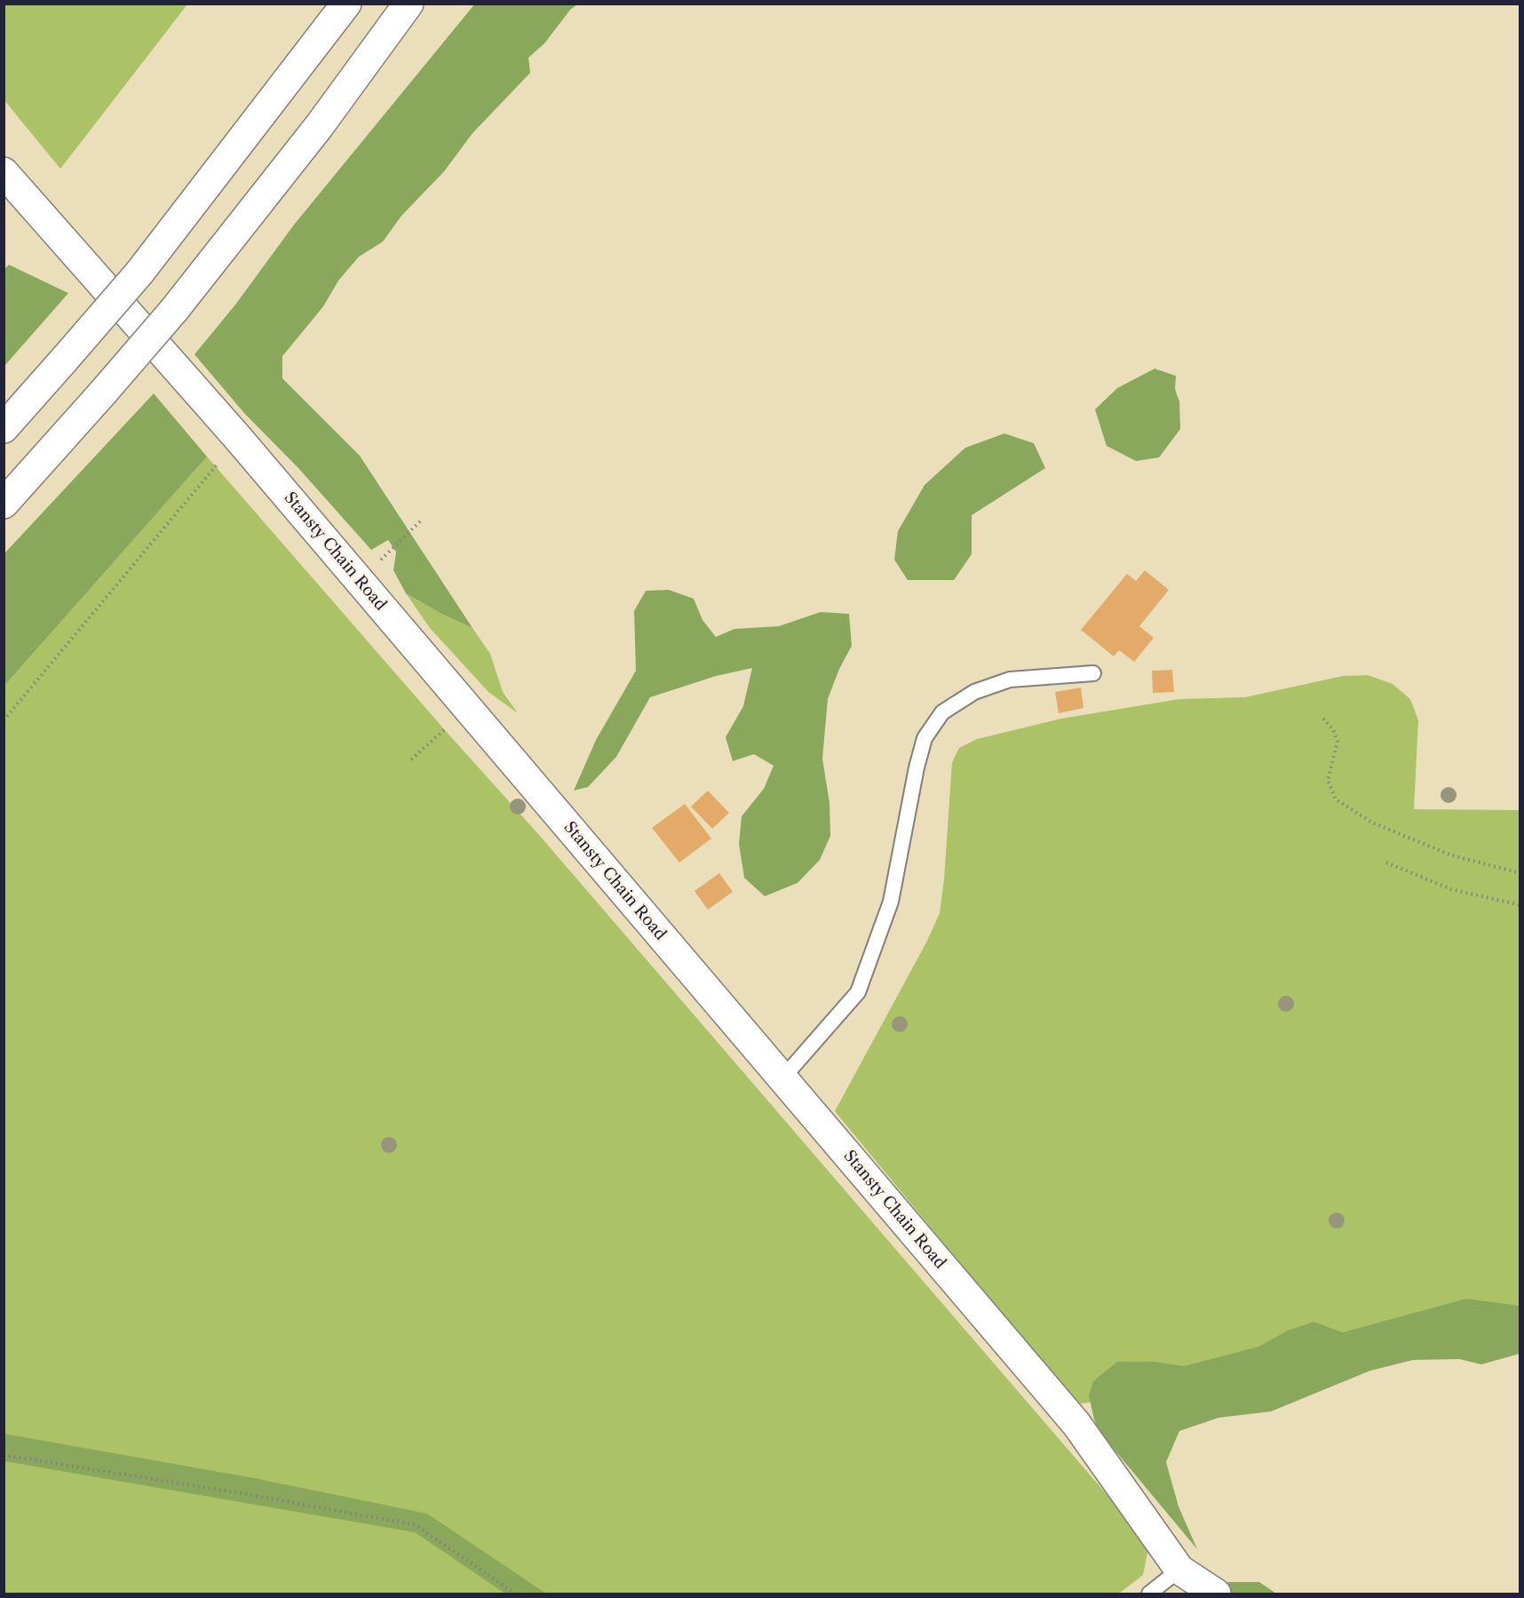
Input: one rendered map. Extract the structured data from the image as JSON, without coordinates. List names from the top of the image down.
{
  "streets": {
    "main road": ["Stansty Chain Road"]
  }
}
